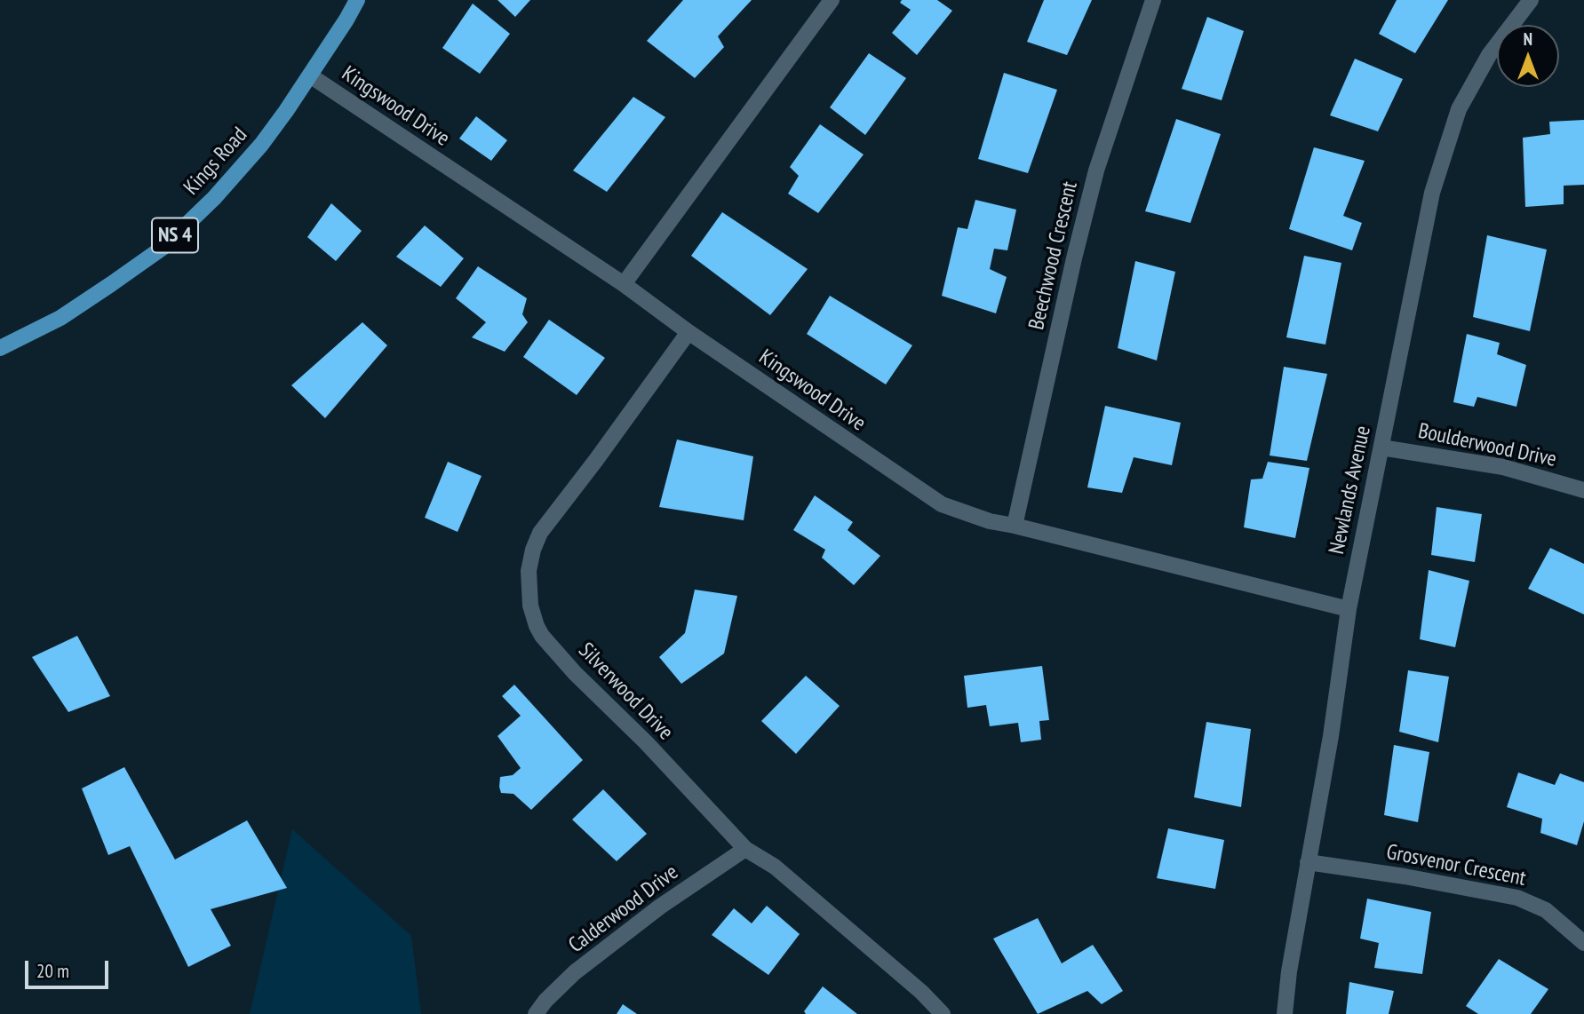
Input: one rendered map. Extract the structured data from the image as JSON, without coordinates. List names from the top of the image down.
{
  "streets": {
    "main road": ["Kings Road", "NS 4"],
    "street": [
      "Kingswood Drive",
      "Beechwood Crescent",
      "Boulderwood Drive",
      "Newlands Avenue",
      "Silverwood Drive",
      "Grosvenor Crescent",
      "Calderwood Drive"
    ]
  },
  "crossings": [
    ["Kingswood Drive", "Kings Road"],
    ["Kingswood Drive", "Beechwood Crescent"],
    ["Kingswood Drive", "Newlands Avenue"],
    ["Kingswood Drive", "Silverwood Drive"],
    ["Boulderwood Drive", "Newlands Avenue"],
    ["Newlands Avenue", "Grosvenor Crescent"],
    ["Silverwood Drive", "Calderwood Drive"]
  ],
  "scale_bar": "20 m",
  "north": "top"
}
